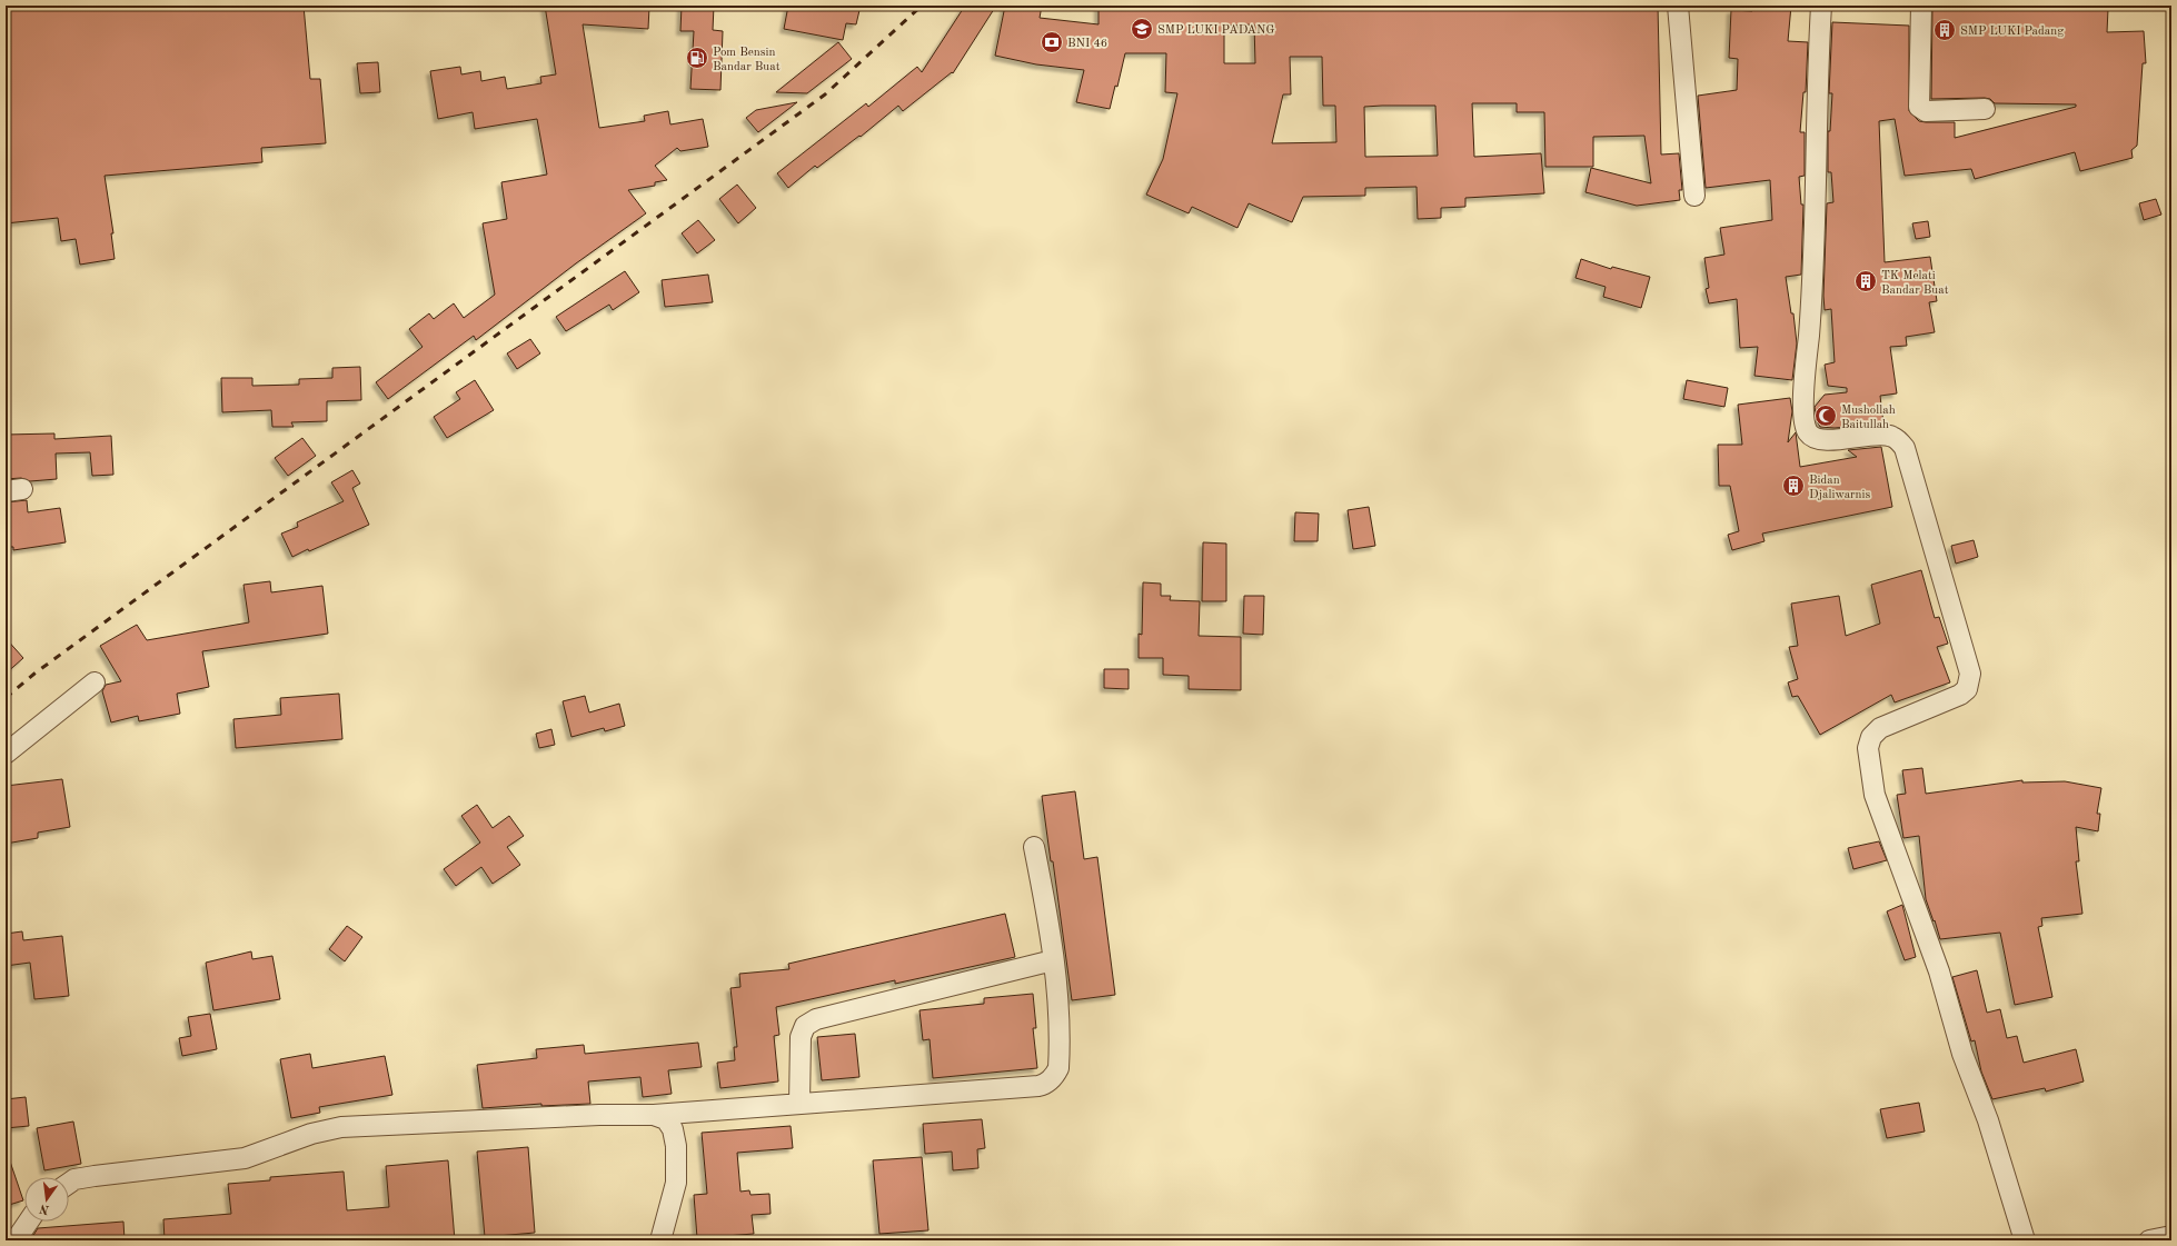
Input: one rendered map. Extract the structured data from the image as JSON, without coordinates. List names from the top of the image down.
{
  "places": {
    "school or university": ["SMP LUKI PADANG"],
    "building": ["SMP LUKI Padang", "TK Melati Bandar Buat", "Bidan Djaliwarnis"],
    "bank": ["BNI 46"],
    "fuel station": ["Pom Bensin Bandar Buat"],
    "mosque": ["Mushollah Baitullah"]
  },
  "north": "bottom"
}
